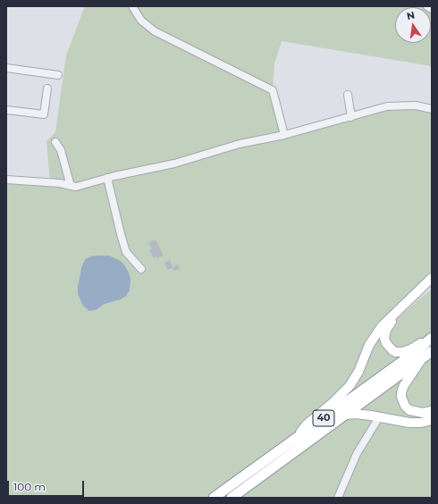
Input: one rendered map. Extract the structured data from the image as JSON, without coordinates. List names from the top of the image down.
{
  "streets": {
    "highway": ["40"]
  },
  "scale_bar": "100 m",
  "north": "top"
}
